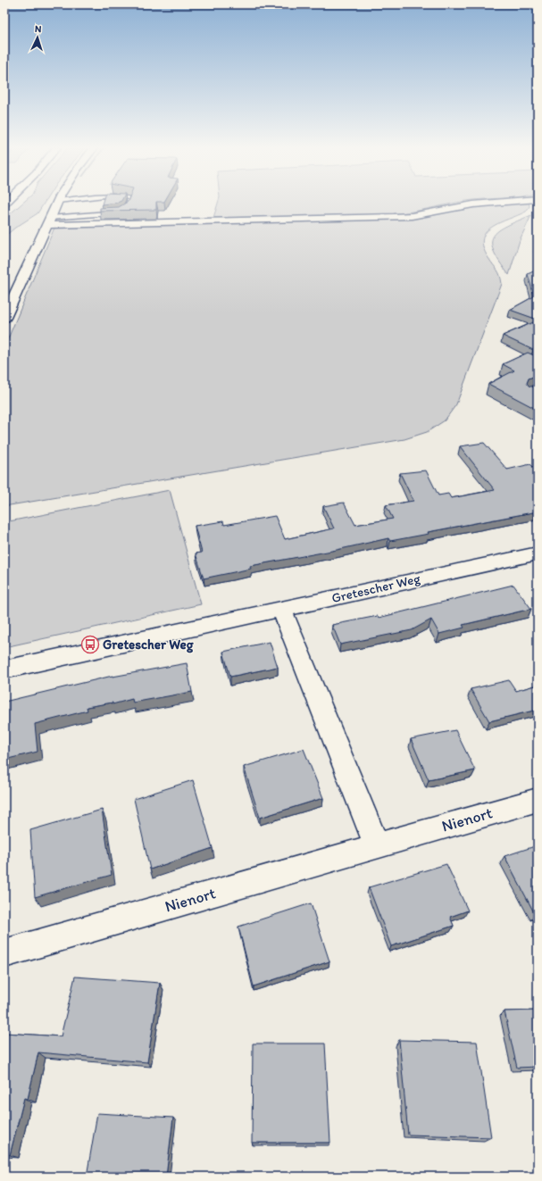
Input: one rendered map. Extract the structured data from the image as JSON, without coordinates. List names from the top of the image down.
{
  "streets": {
    "main road": ["Gretescher Weg", "Nienort"]
  },
  "places": {
    "bus stop": ["Gretescher Weg"]
  },
  "north": "top"
}
